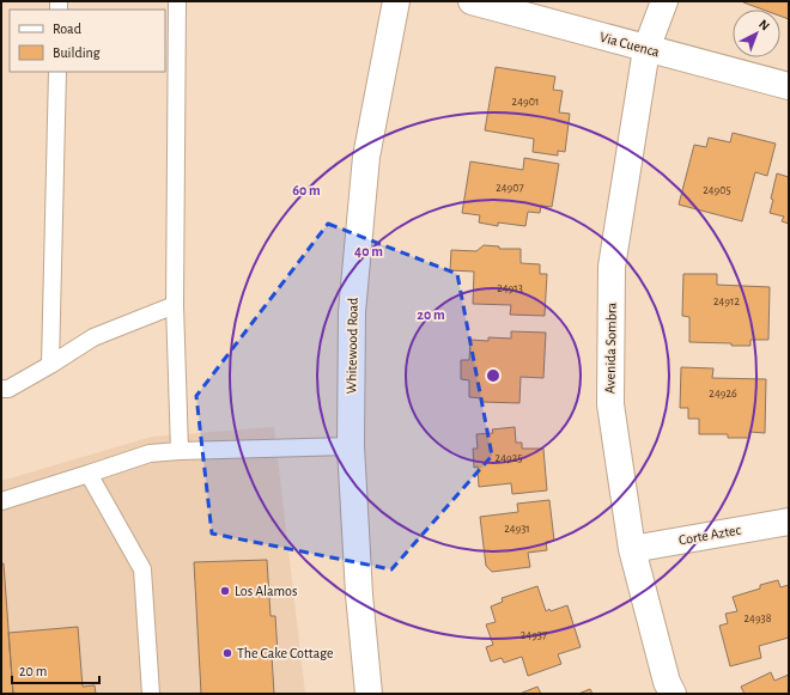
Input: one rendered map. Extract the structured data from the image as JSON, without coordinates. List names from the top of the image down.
{
  "streets": {
    "street": [
      "Via Cuenca",
      "Whitewood Road",
      "Avenida Sombra",
      "Corte Aztec"
    ]
  },
  "crossings": [
    ["Via Cuenca", "Avenida Sombra"],
    ["Avenida Sombra", "Corte Aztec"]
  ],
  "places": ["Los Alamos", "The Cake Cottage"],
  "house_numbers": [
    "24901",
    "24907",
    "24905",
    "24913",
    "24912",
    "24926",
    "24925",
    "24931",
    "24938",
    "24937"
  ],
  "legend": ["Road", "Building"],
  "scale_bar": "20 m",
  "north": "top right",
  "rings": ["60 m", "40 m", "20 m"]
}
